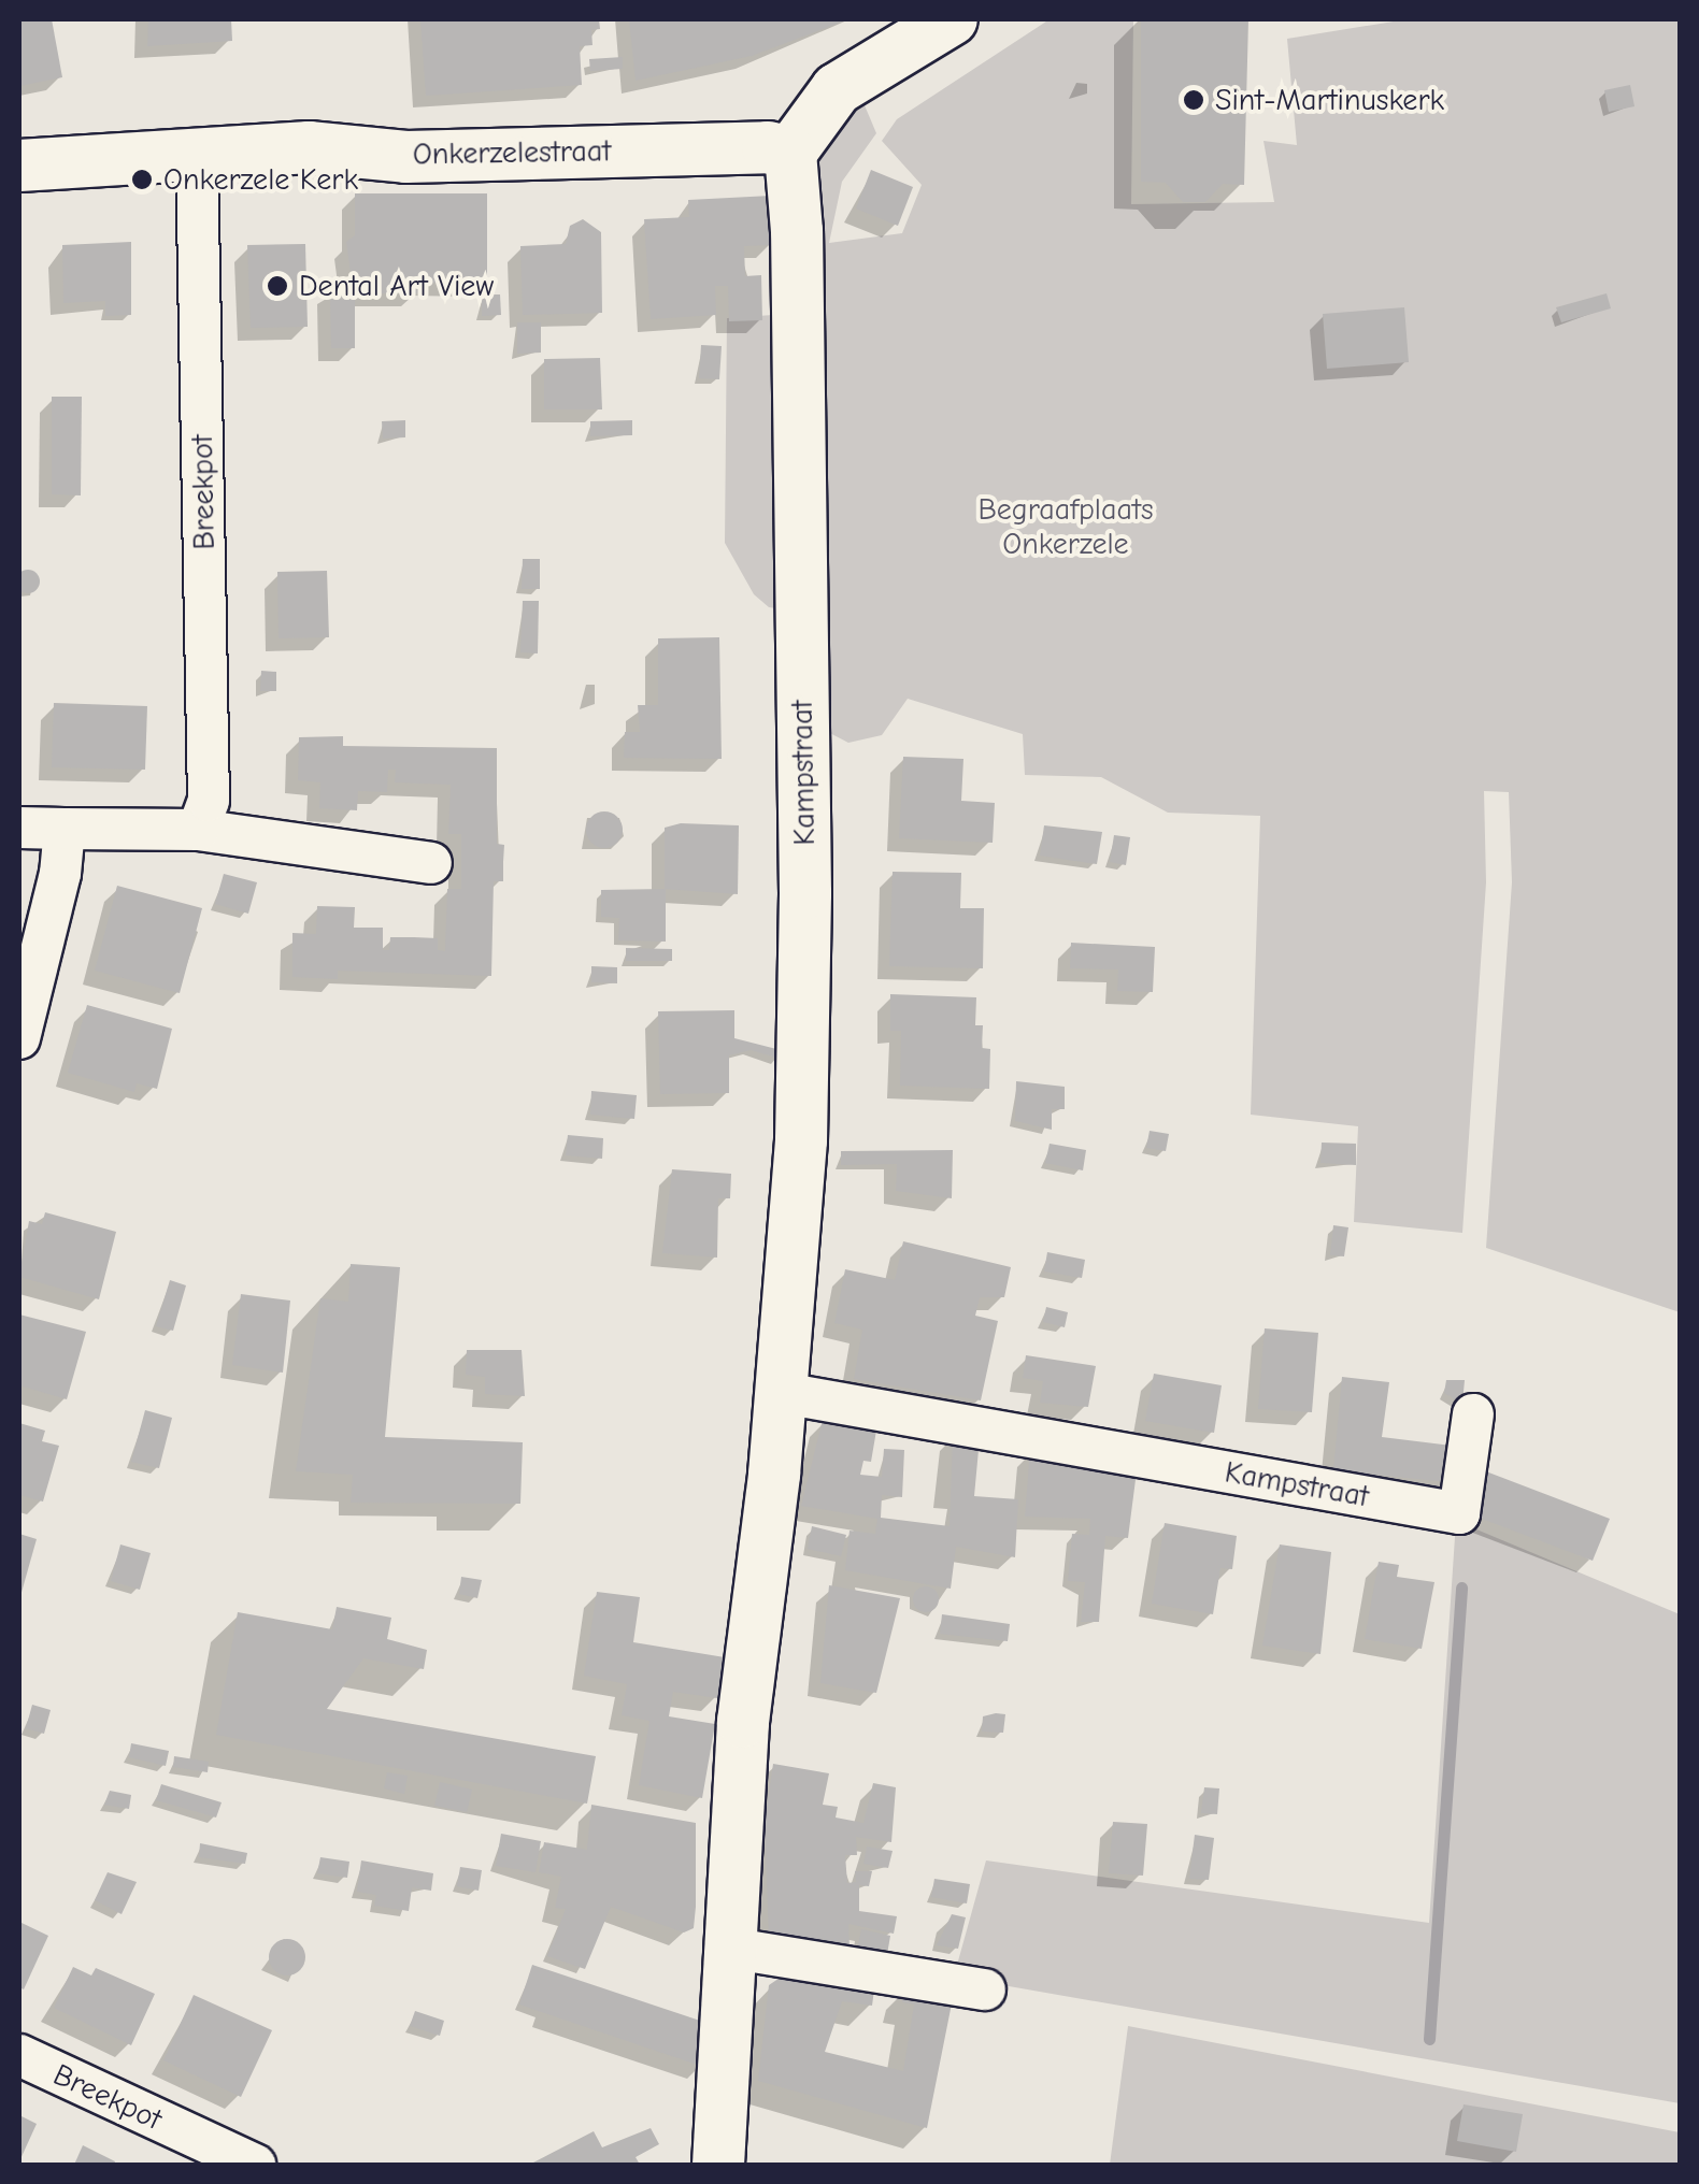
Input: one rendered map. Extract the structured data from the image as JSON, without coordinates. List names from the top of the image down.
{
  "streets": {
    "street": ["Onkerzelestraat", "Breekpot", "Kampstraat"]
  },
  "crossings": [
    ["Onkerzelestraat", "Breekpot"],
    ["Onkerzelestraat", "Kampstraat"]
  ],
  "parks": ["Begraafplaats Onkerzele"],
  "places": ["Sint-Martinuskerk", "Onkerzele Kerk", "Dental Art View"]
}
